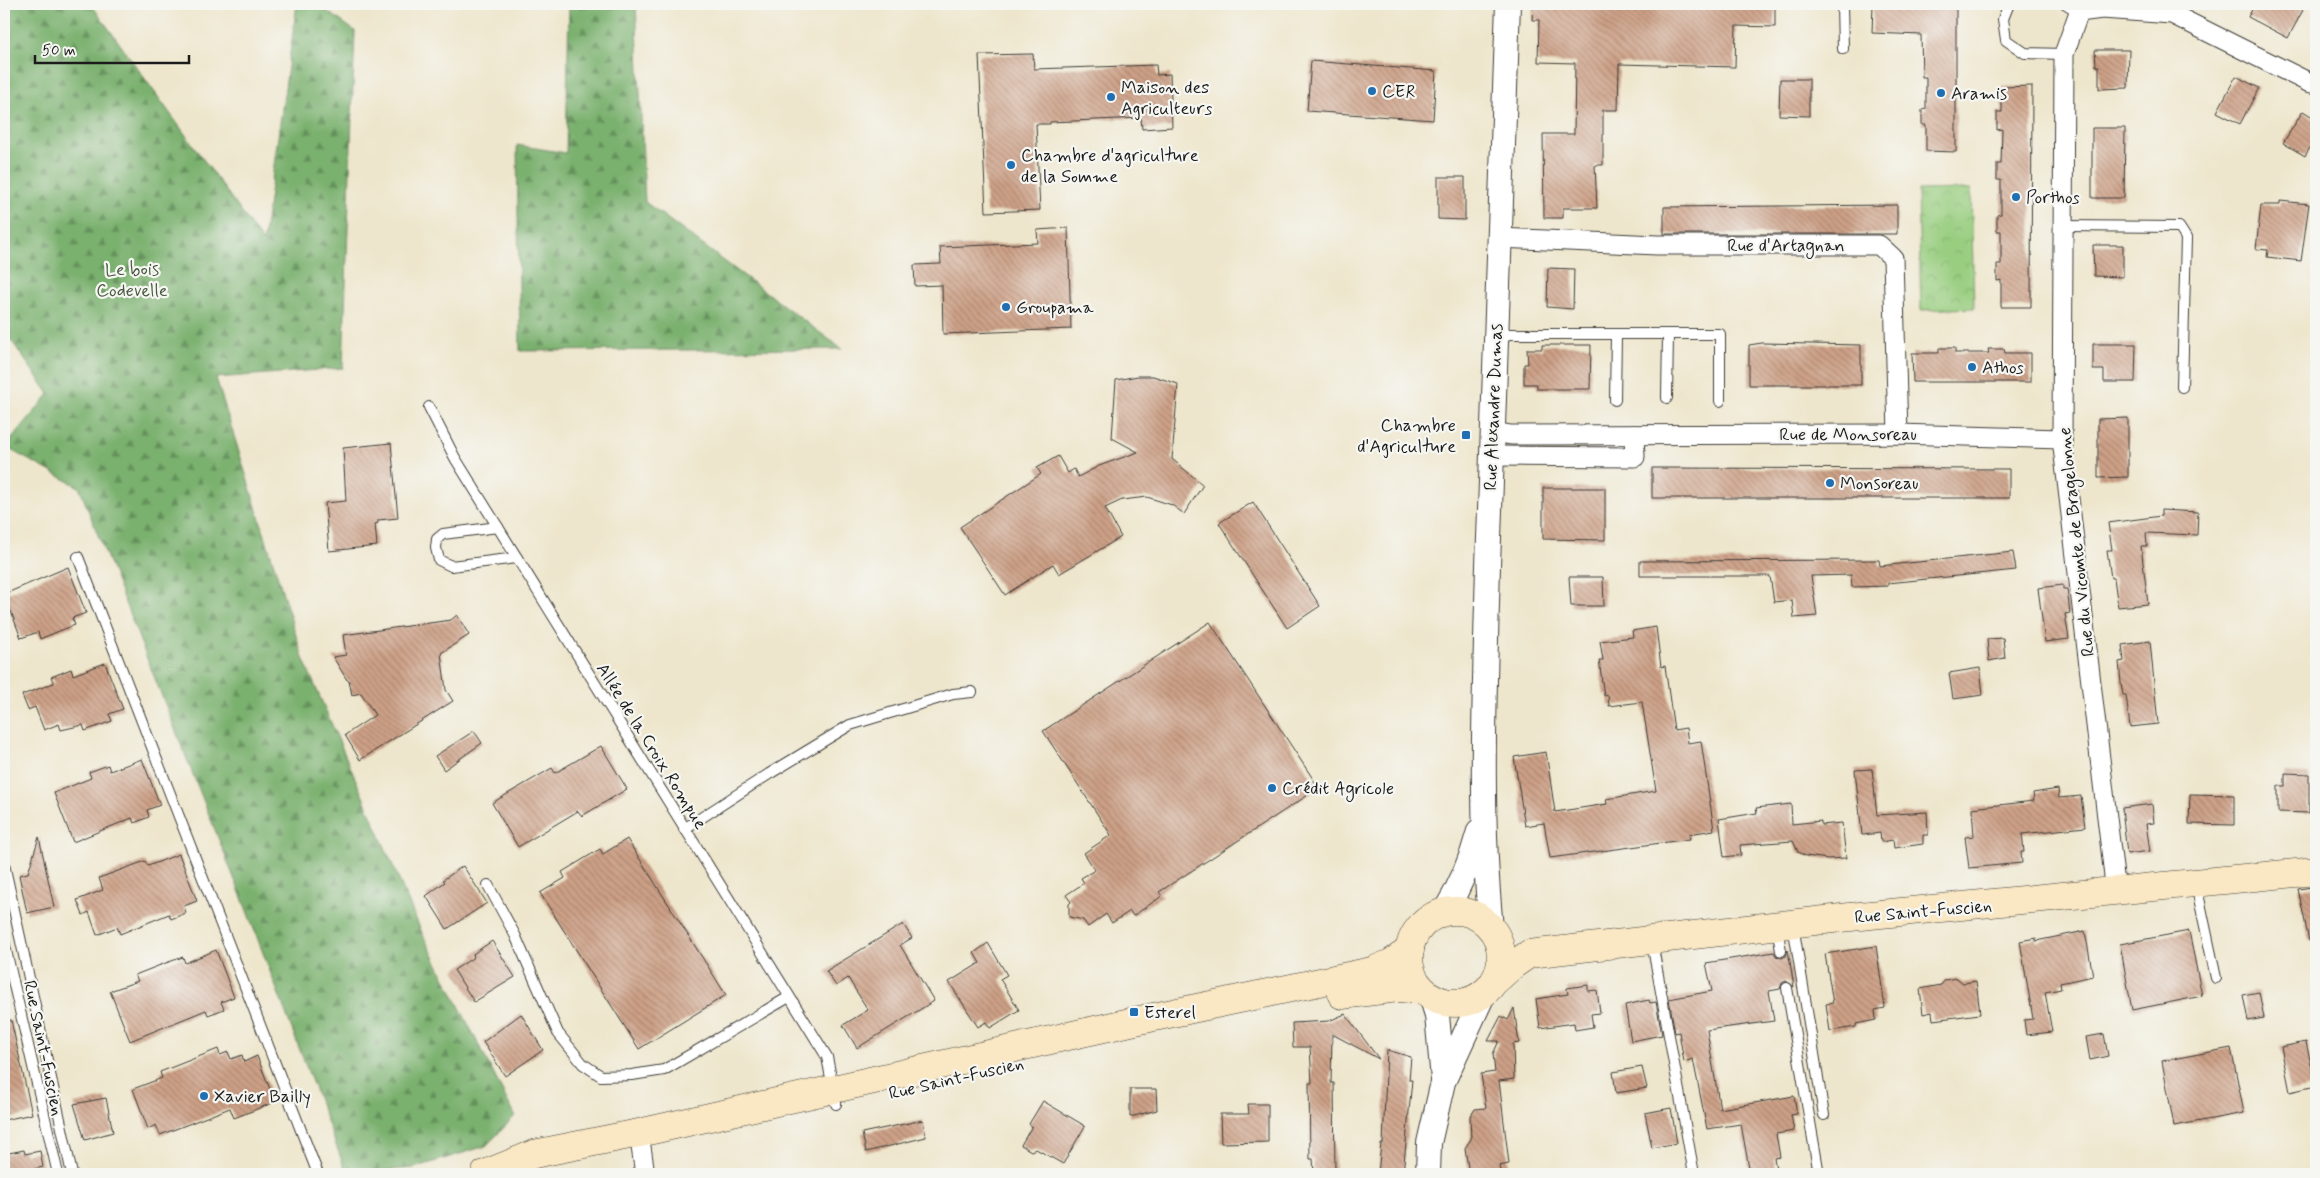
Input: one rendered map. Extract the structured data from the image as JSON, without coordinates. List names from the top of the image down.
{
  "streets": {
    "main road": ["Rue Saint-Fuscien"],
    "street": [
      "Rue d'Artagnan",
      "Rue Alexandre Dumas",
      "Rue de Monsoreau",
      "Rue du Vicomte de Bragelonne"
    ],
    "lane": ["Allée de la Croix Rompue"]
  },
  "crossings": [
    ["Rue d'Artagnan", "Rue Alexandre Dumas"],
    ["Rue d'Artagnan", "Rue de Monsoreau"],
    ["Rue Alexandre Dumas", "Rue de Monsoreau"],
    ["Rue Alexandre Dumas", "Rue Saint-Fuscien"],
    ["Rue de Monsoreau", "Rue du Vicomte de Bragelonne"],
    ["Rue du Vicomte de Bragelonne", "Rue Saint-Fuscien"],
    ["Allée de la Croix Rompue", "Rue Saint-Fuscien"]
  ],
  "parks": ["Le bois Codevelle"],
  "places": {
    "other": [
      "CER",
      "Aramis",
      "Maison des Agriculteurs",
      "Chambre d'agriculture de la Somme",
      "Porthos",
      "Groupama",
      "Athos",
      "Monsoreau",
      "Crédit Agricole",
      "Xavier Bailly"
    ],
    "transit": ["Chambre d'Agriculture", "Esterel"]
  },
  "scale_bar": "50 m"
}
